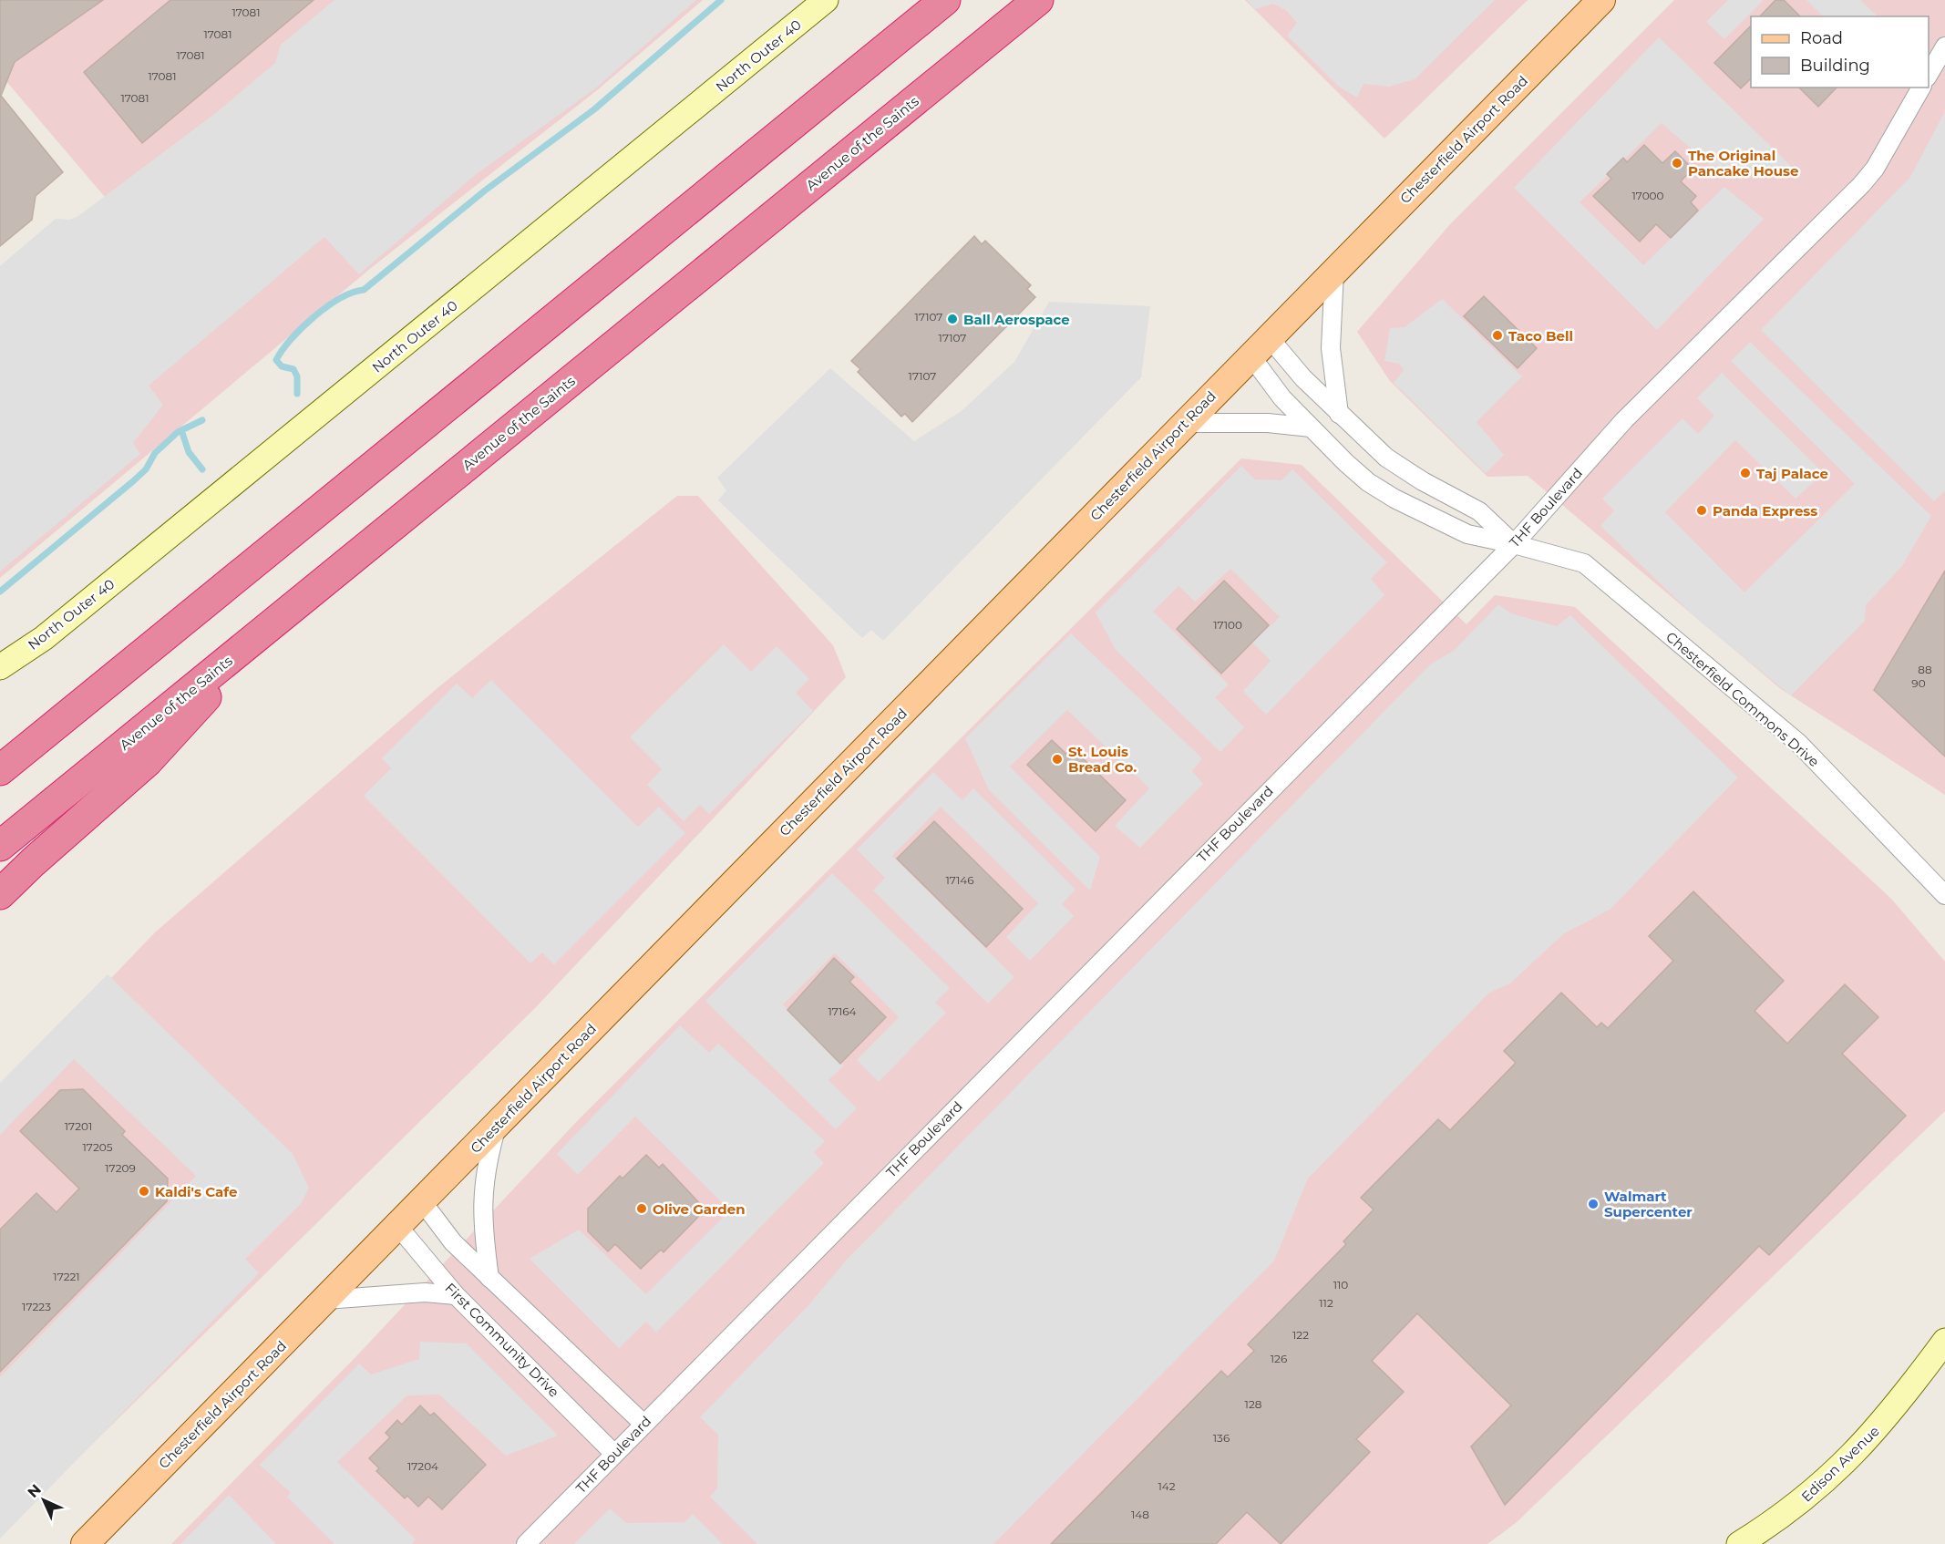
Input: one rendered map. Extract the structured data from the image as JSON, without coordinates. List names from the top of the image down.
{
  "streets": {
    "highway": ["Avenue of the Saints"],
    "main road": ["Chesterfield Airport Road"],
    "street": [
      "North Outer 40",
      "THF Boulevard",
      "Chesterfield Commons Drive",
      "First Community Drive",
      "Edison Avenue"
    ]
  },
  "crossings": [
    ["Chesterfield Airport Road", "Chesterfield Commons Drive"],
    ["Chesterfield Airport Road", "First Community Drive"],
    ["THF Boulevard", "Chesterfield Commons Drive"],
    ["THF Boulevard", "First Community Drive"]
  ],
  "places": [
    "The Original Pancake House",
    "Ball Aerospace",
    "Taco Bell",
    "Taj Palace",
    "Panda Express",
    "St. Louis Bread Co.",
    "Kaldi's Cafe",
    "Walmart Supercenter",
    "Olive Garden"
  ],
  "house_numbers": [
    "17081",
    "17081",
    "17081",
    "17081",
    "17081",
    "17000",
    "17107",
    "17107",
    "17107",
    "17100",
    "88",
    "90",
    "17146",
    "17164",
    "17201",
    "17205",
    "17209",
    "17221",
    "110",
    "112",
    "17223",
    "122",
    "126",
    "128",
    "136",
    "17204",
    "142",
    "148"
  ],
  "legend": ["Road", "Building"],
  "north": "top left"
}
